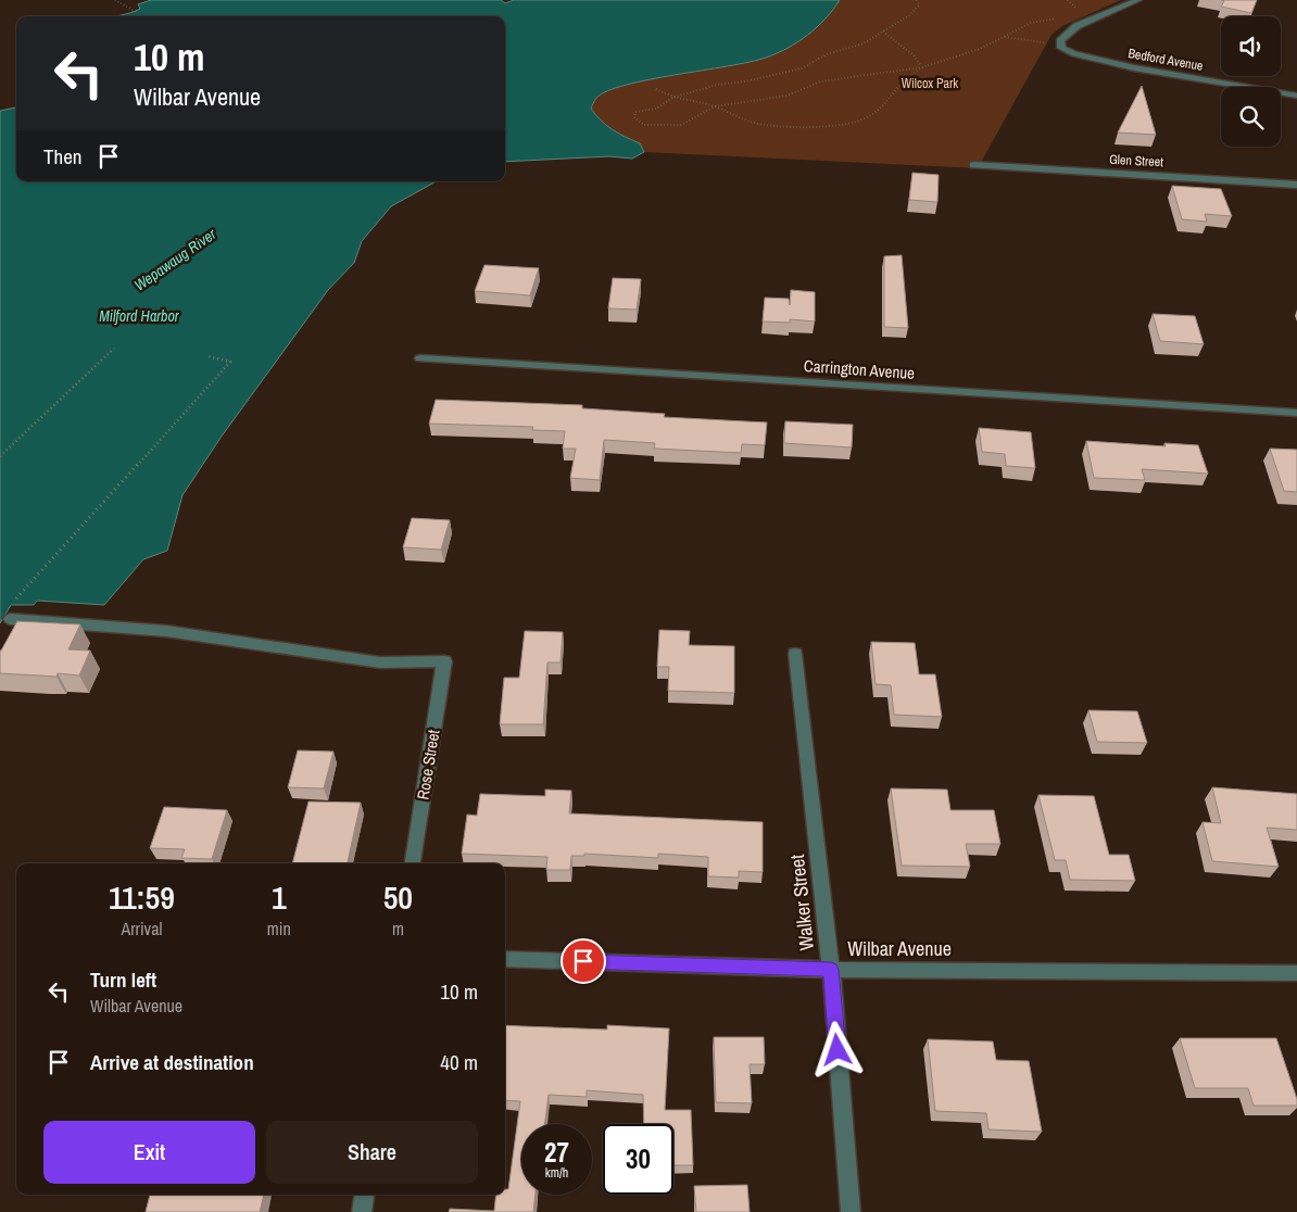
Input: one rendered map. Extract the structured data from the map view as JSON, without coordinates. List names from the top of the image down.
{
  "streets": {
    "street": [
      "Bedford Avenue",
      "Glen Street",
      "Carrington Avenue",
      "Rose Street",
      "Walker Street",
      "Wilbar Avenue"
    ]
  },
  "crossings": [
    ["Walker Street", "Wilbar Avenue"]
  ],
  "water": ["Wepawaug River", "Milford Harbor"],
  "parks": ["Wilcox Park"],
  "page": {
    "turn": ["10 m", "Wilbar Avenue"],
    "then": "Then",
    "eta": [
      "11:59",
      "Arrival",
      "1",
      "min",
      "50",
      "m"
    ],
    "list": [
      {
        "name": "Turn left",
        "note": "Wilbar Avenue",
        "value": "10 m"
      },
      {
        "name": "Arrive at destination",
        "value": "40 m"
      }
    ],
    "buttons": ["Exit", "Share"],
    "speed": "27 km/h",
    "limit": "30"
  }
}
